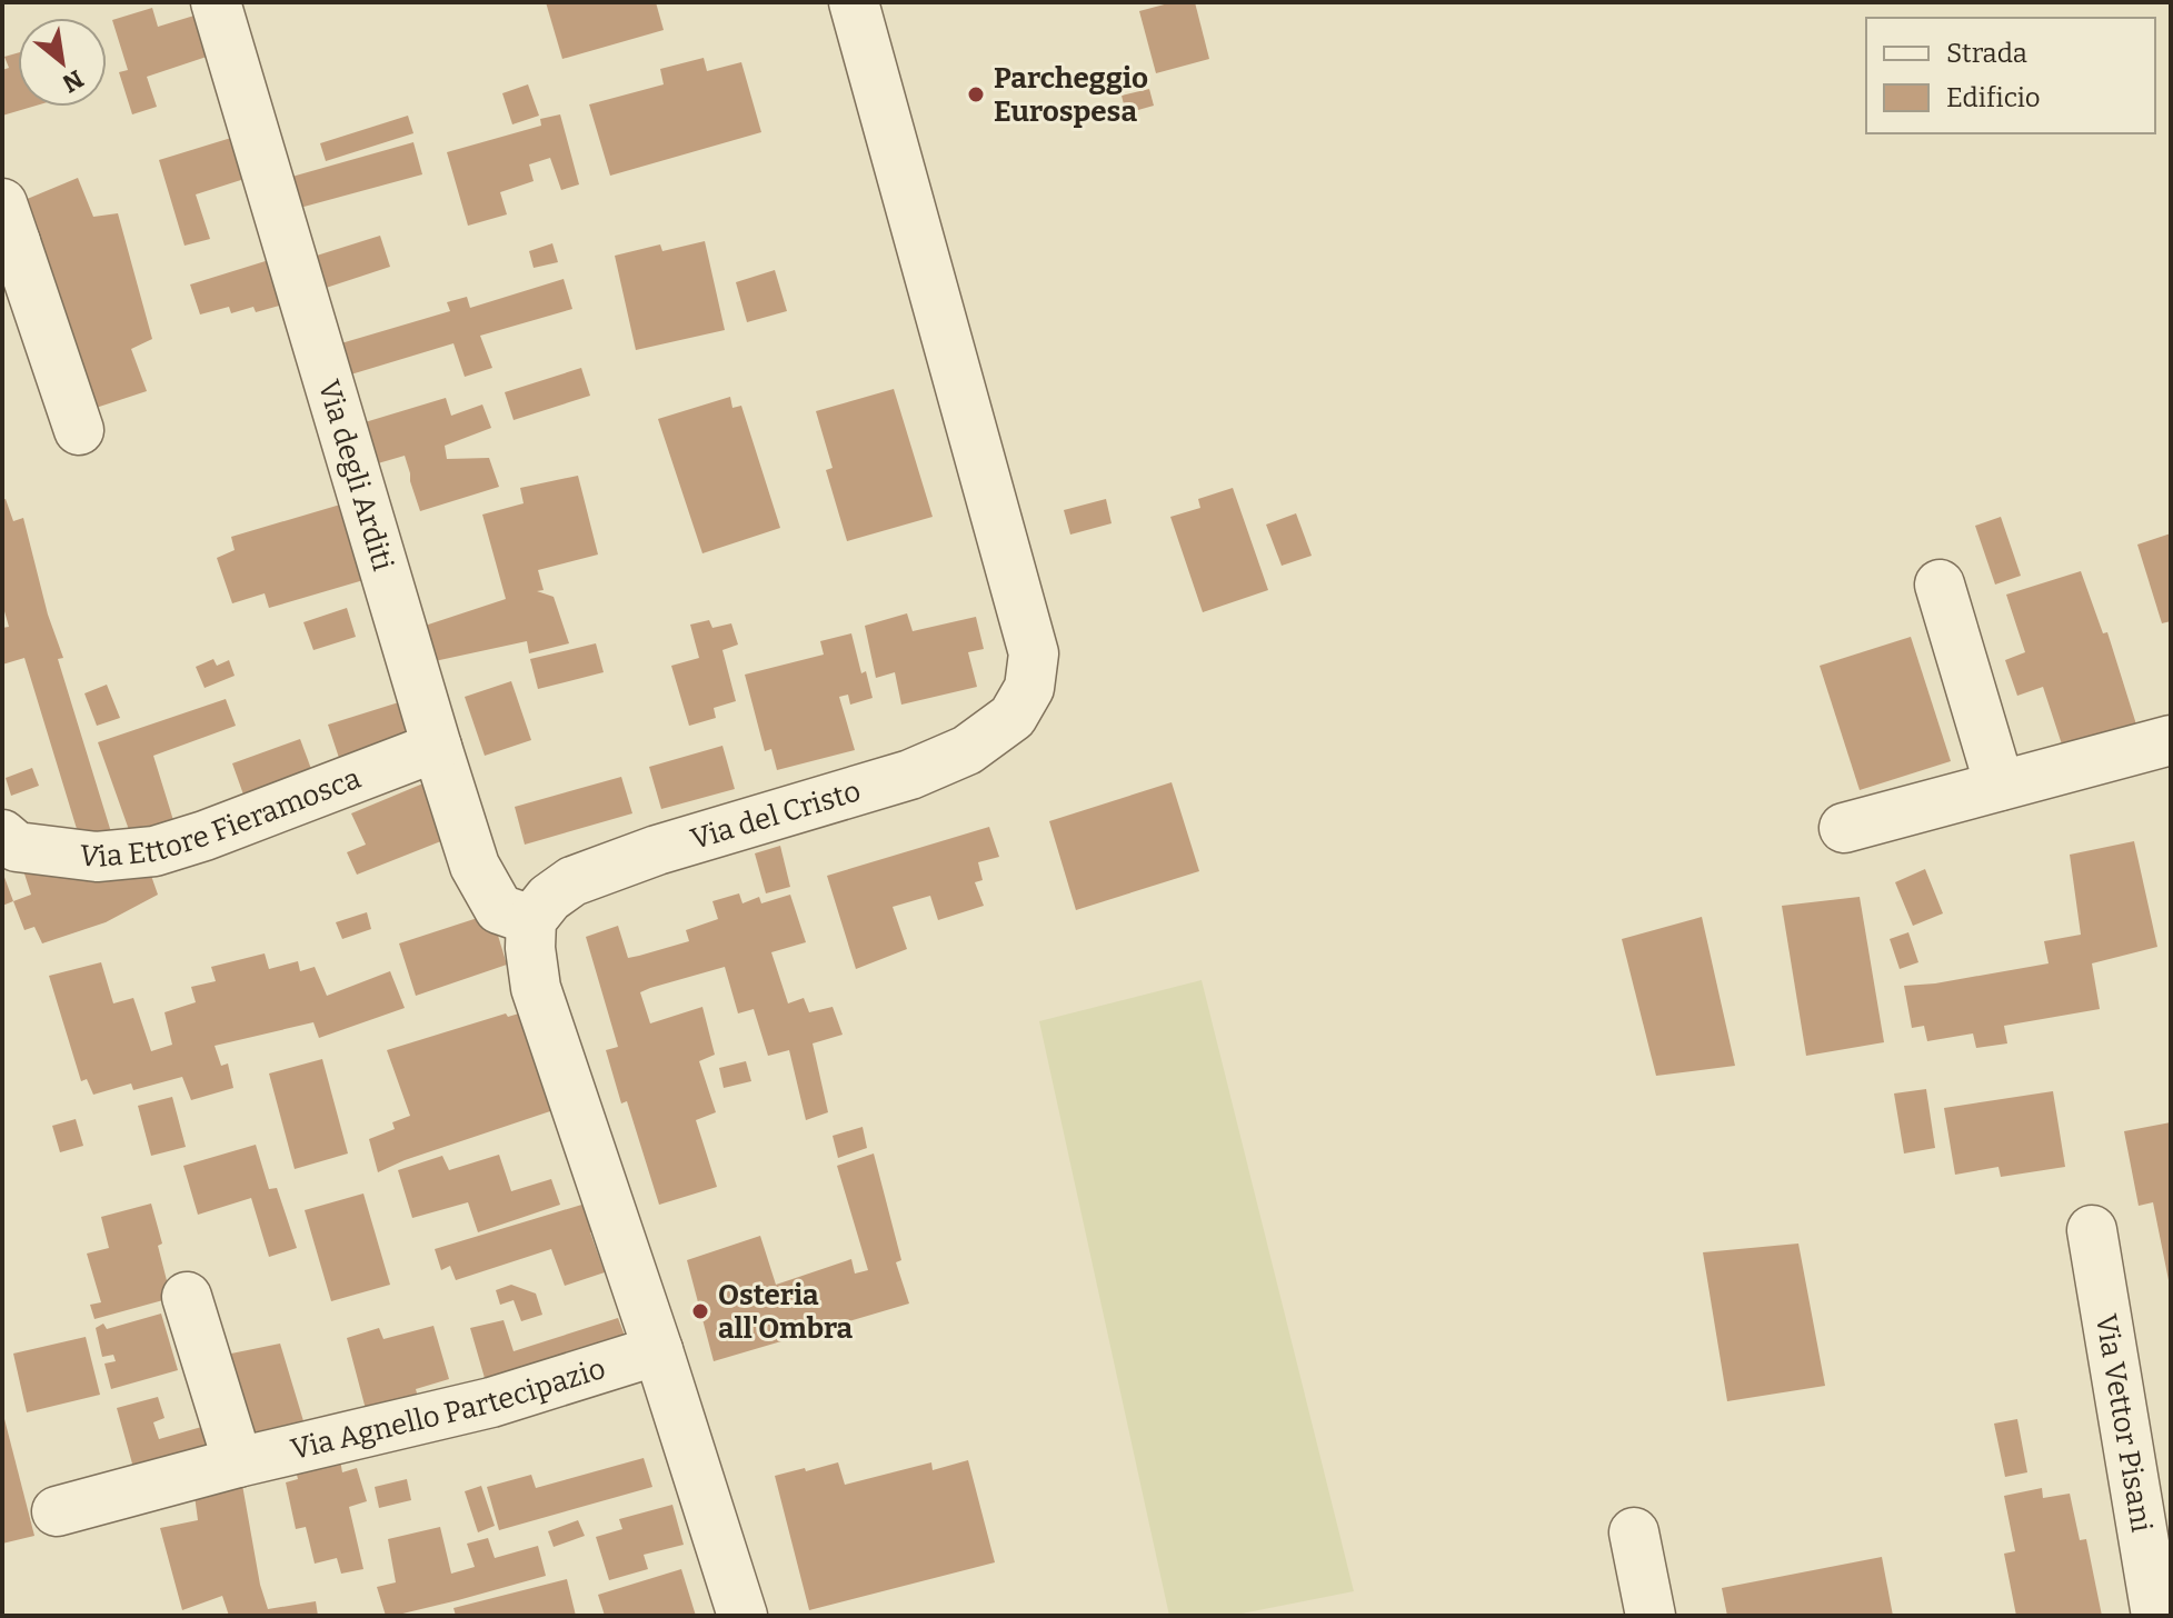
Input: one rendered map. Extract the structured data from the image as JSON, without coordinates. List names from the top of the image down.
{
  "streets": {
    "street": [
      "Via degli Arditi",
      "Via Ettore Fieramosca",
      "Via del Cristo",
      "Via Agnello Partecipazio",
      "Via Vettor Pisani"
    ]
  },
  "crossings": [
    ["Via degli Arditi", "Via Ettore Fieramosca"],
    ["Via degli Arditi", "Via del Cristo"]
  ],
  "places": ["Parcheggio Eurospesa", "Osteria all'Ombra"],
  "legend": ["Strada", "Edificio"],
  "north": "bottom right"
}
